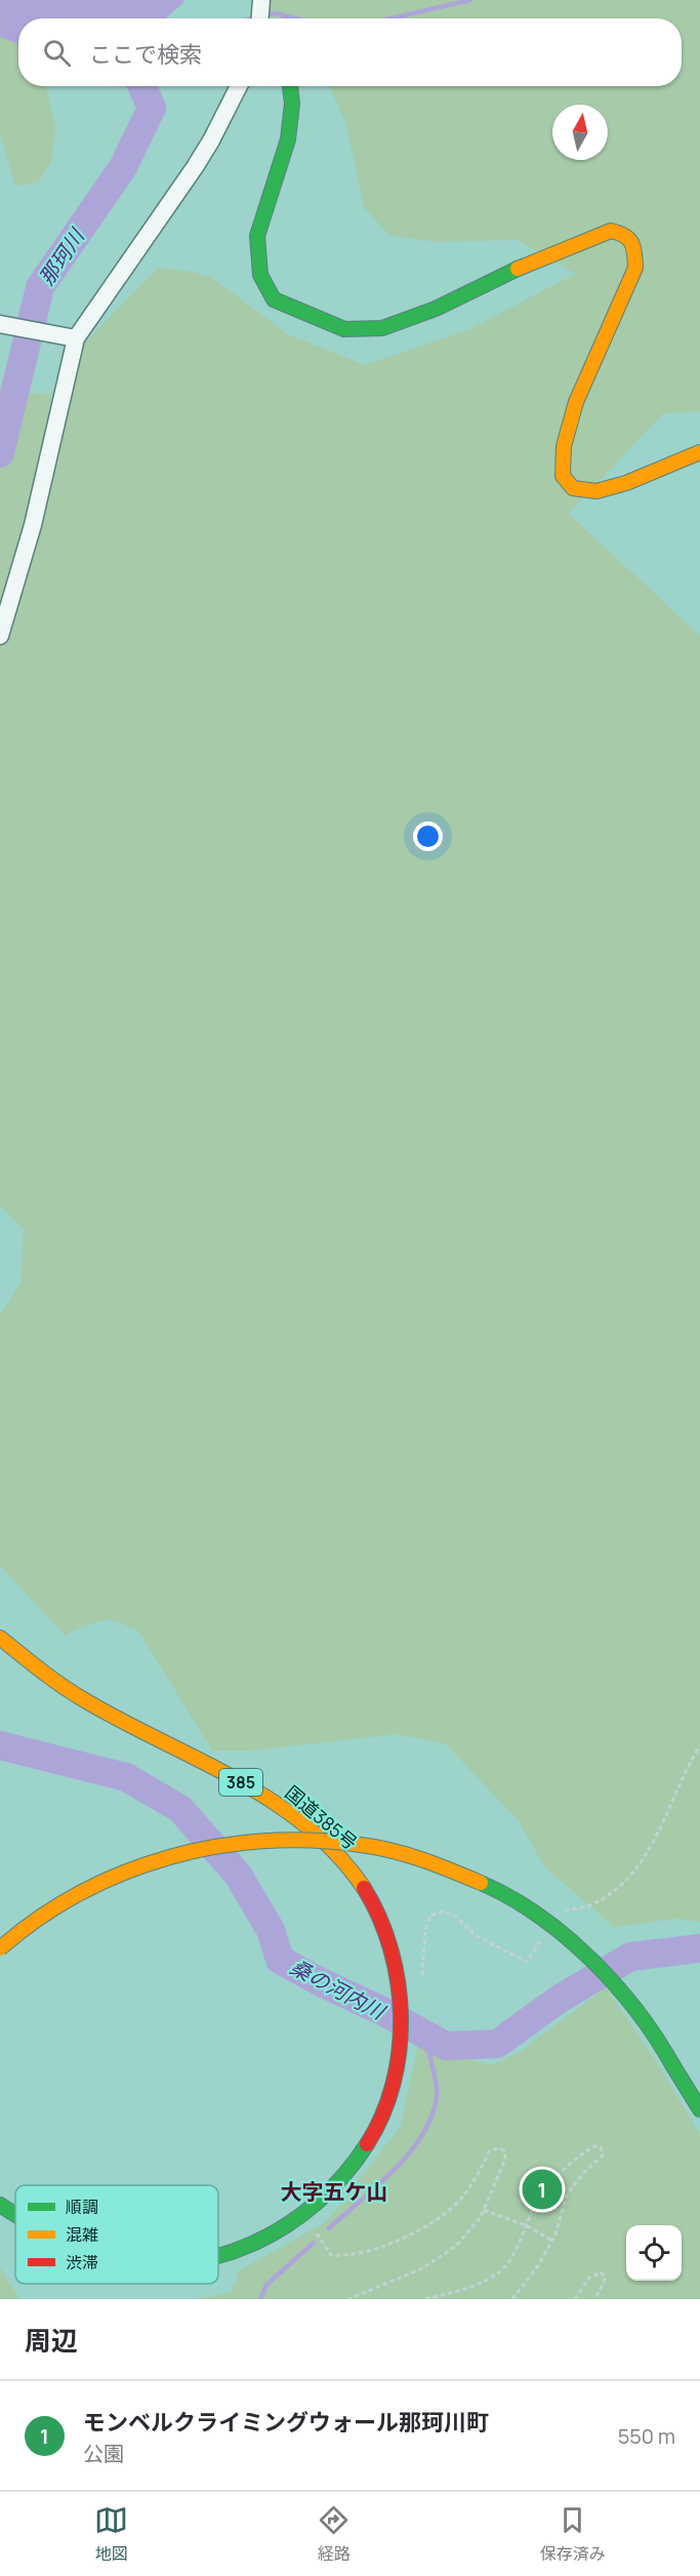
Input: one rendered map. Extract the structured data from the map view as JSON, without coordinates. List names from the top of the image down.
{
  "streets": {
    "main road": ["385", "国道385号"]
  },
  "districts": ["大字五ケ山"],
  "water": ["那珂川", "桑の河内川"],
  "legend": ["順調", "混雑", "渋滞"],
  "north": "top",
  "page": {
    "search": "ここで検索",
    "pins": "1",
    "heading": "周辺",
    "list": [
      {
        "mark": "1",
        "name": "モンベルクライミングウォール那珂川町",
        "note": "公園",
        "value": "550 m"
      }
    ],
    "nav": ["地図", "経路", "保存済み"]
  }
}
